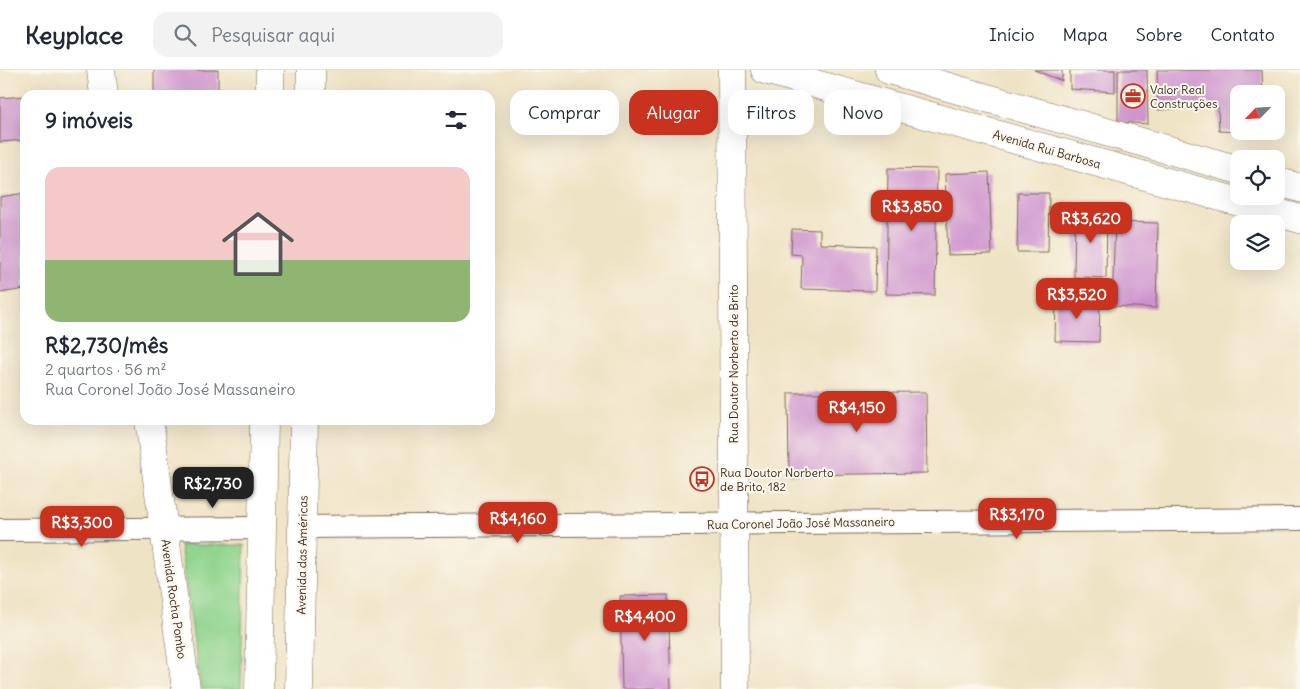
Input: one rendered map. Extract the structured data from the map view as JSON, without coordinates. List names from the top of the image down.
{
  "streets": {
    "main road": [
      "Avenida Rui Barbosa",
      "Rua Doutor Norberto de Brito",
      "Avenida das Américas",
      "Avenida Rocha Pombo"
    ],
    "street": ["Rua Coronel João José Massaneiro"]
  },
  "crossings": [
    ["Rua Doutor Norberto de Brito", "Rua Coronel João José Massaneiro"],
    ["Rua Coronel João José Massaneiro", "Avenida das Américas"]
  ],
  "places": {
    "office": ["Valor Real Construções"],
    "bus stop": ["Rua Doutor Norberto de Brito, 182"]
  },
  "north": "bottom left",
  "page": {
    "header": "Keyplace",
    "search": "Pesquisar aqui",
    "nav": [
      "Início",
      "Mapa",
      "Sobre",
      "Contato"
    ],
    "chip": [
      "Comprar",
      "Alugar",
      "Filtros",
      "Novo"
    ],
    "heading": "9 imóveis",
    "list": [
      {
        "name": "R$2,730/mês",
        "note": "2 quartos · 56 m² · Rua Coronel João José Massaneiro"
      }
    ],
    "price": [
      "R$3,850",
      "R$3,620",
      "R$3,520",
      "R$4,150",
      "R$2,730",
      "R$3,170",
      "R$4,160",
      "R$3,300",
      "R$4,400"
    ]
  }
}
